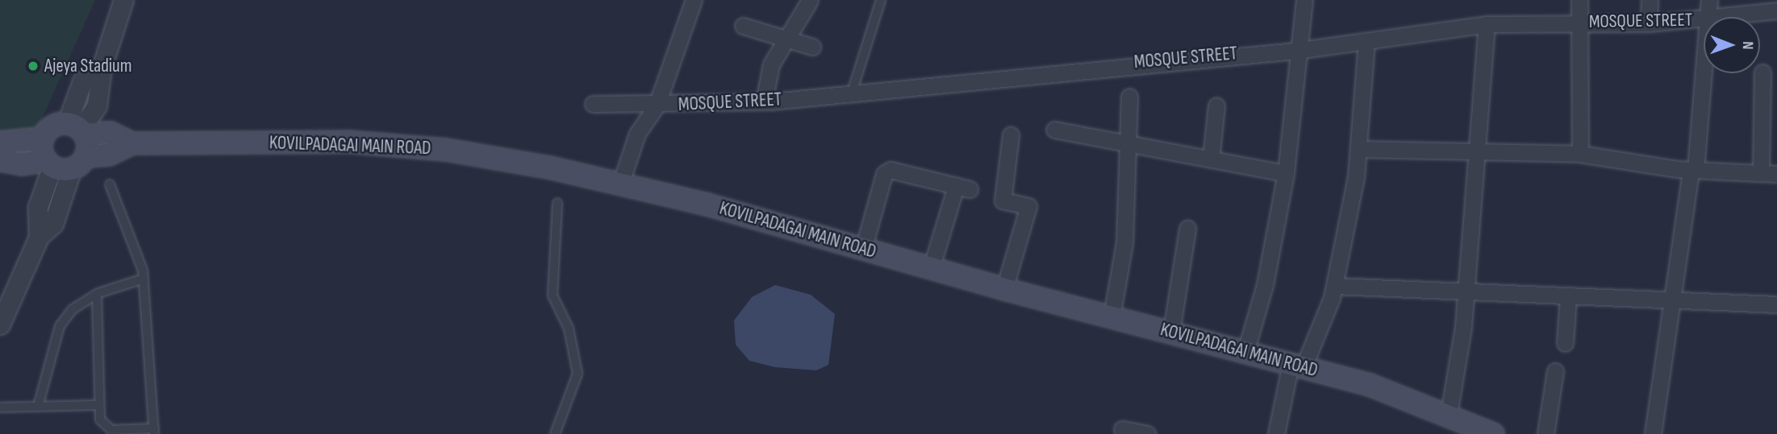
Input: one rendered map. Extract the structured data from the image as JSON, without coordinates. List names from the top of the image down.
{
  "streets": {
    "main road": ["KOVILPADAGAI MAIN ROAD"],
    "street": ["MOSQUE STREET"]
  },
  "places": ["Ajeya Stadium"],
  "north": "right"
}
